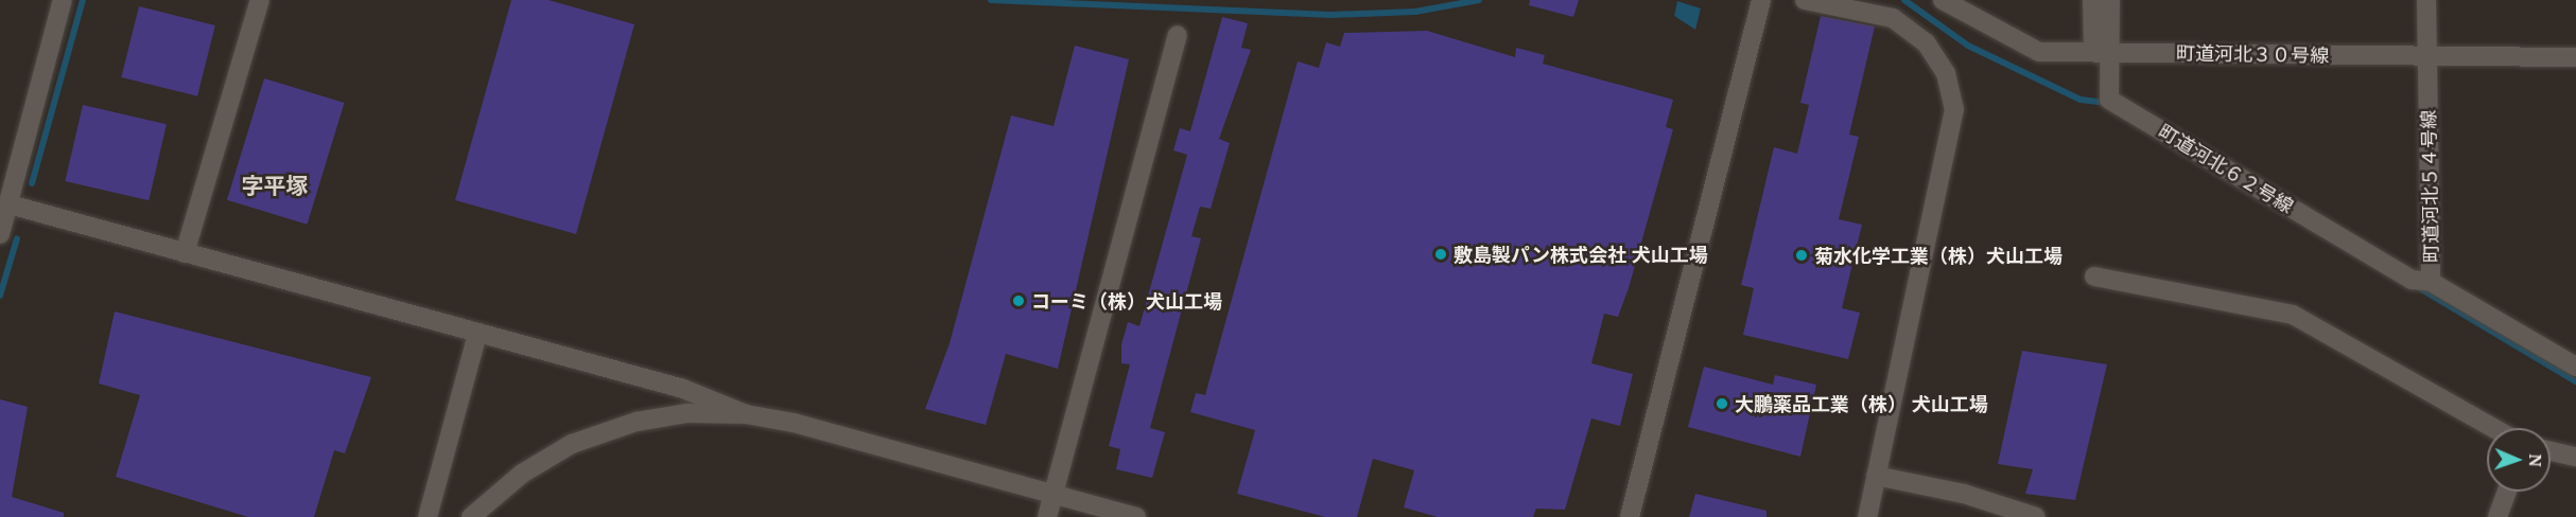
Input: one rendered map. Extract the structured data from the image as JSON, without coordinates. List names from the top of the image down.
{
  "streets": {
    "street": ["町道河北３０号線", "町道河北６２号線", "町道河北５４号線"]
  },
  "crossings": [
    ["町道河北３０号線", "町道河北６２号線"],
    ["町道河北３０号線", "町道河北５４号線"],
    ["町道河北６２号線", "町道河北５４号線"]
  ],
  "districts": ["字平塚"],
  "places": [
    "敷島製パン株式会社 犬山工場",
    "菊水化学工業（株）犬山工場",
    "コーミ（株）犬山工場",
    "大鵬薬品工業（株） 犬山工場"
  ],
  "north": "right"
}
